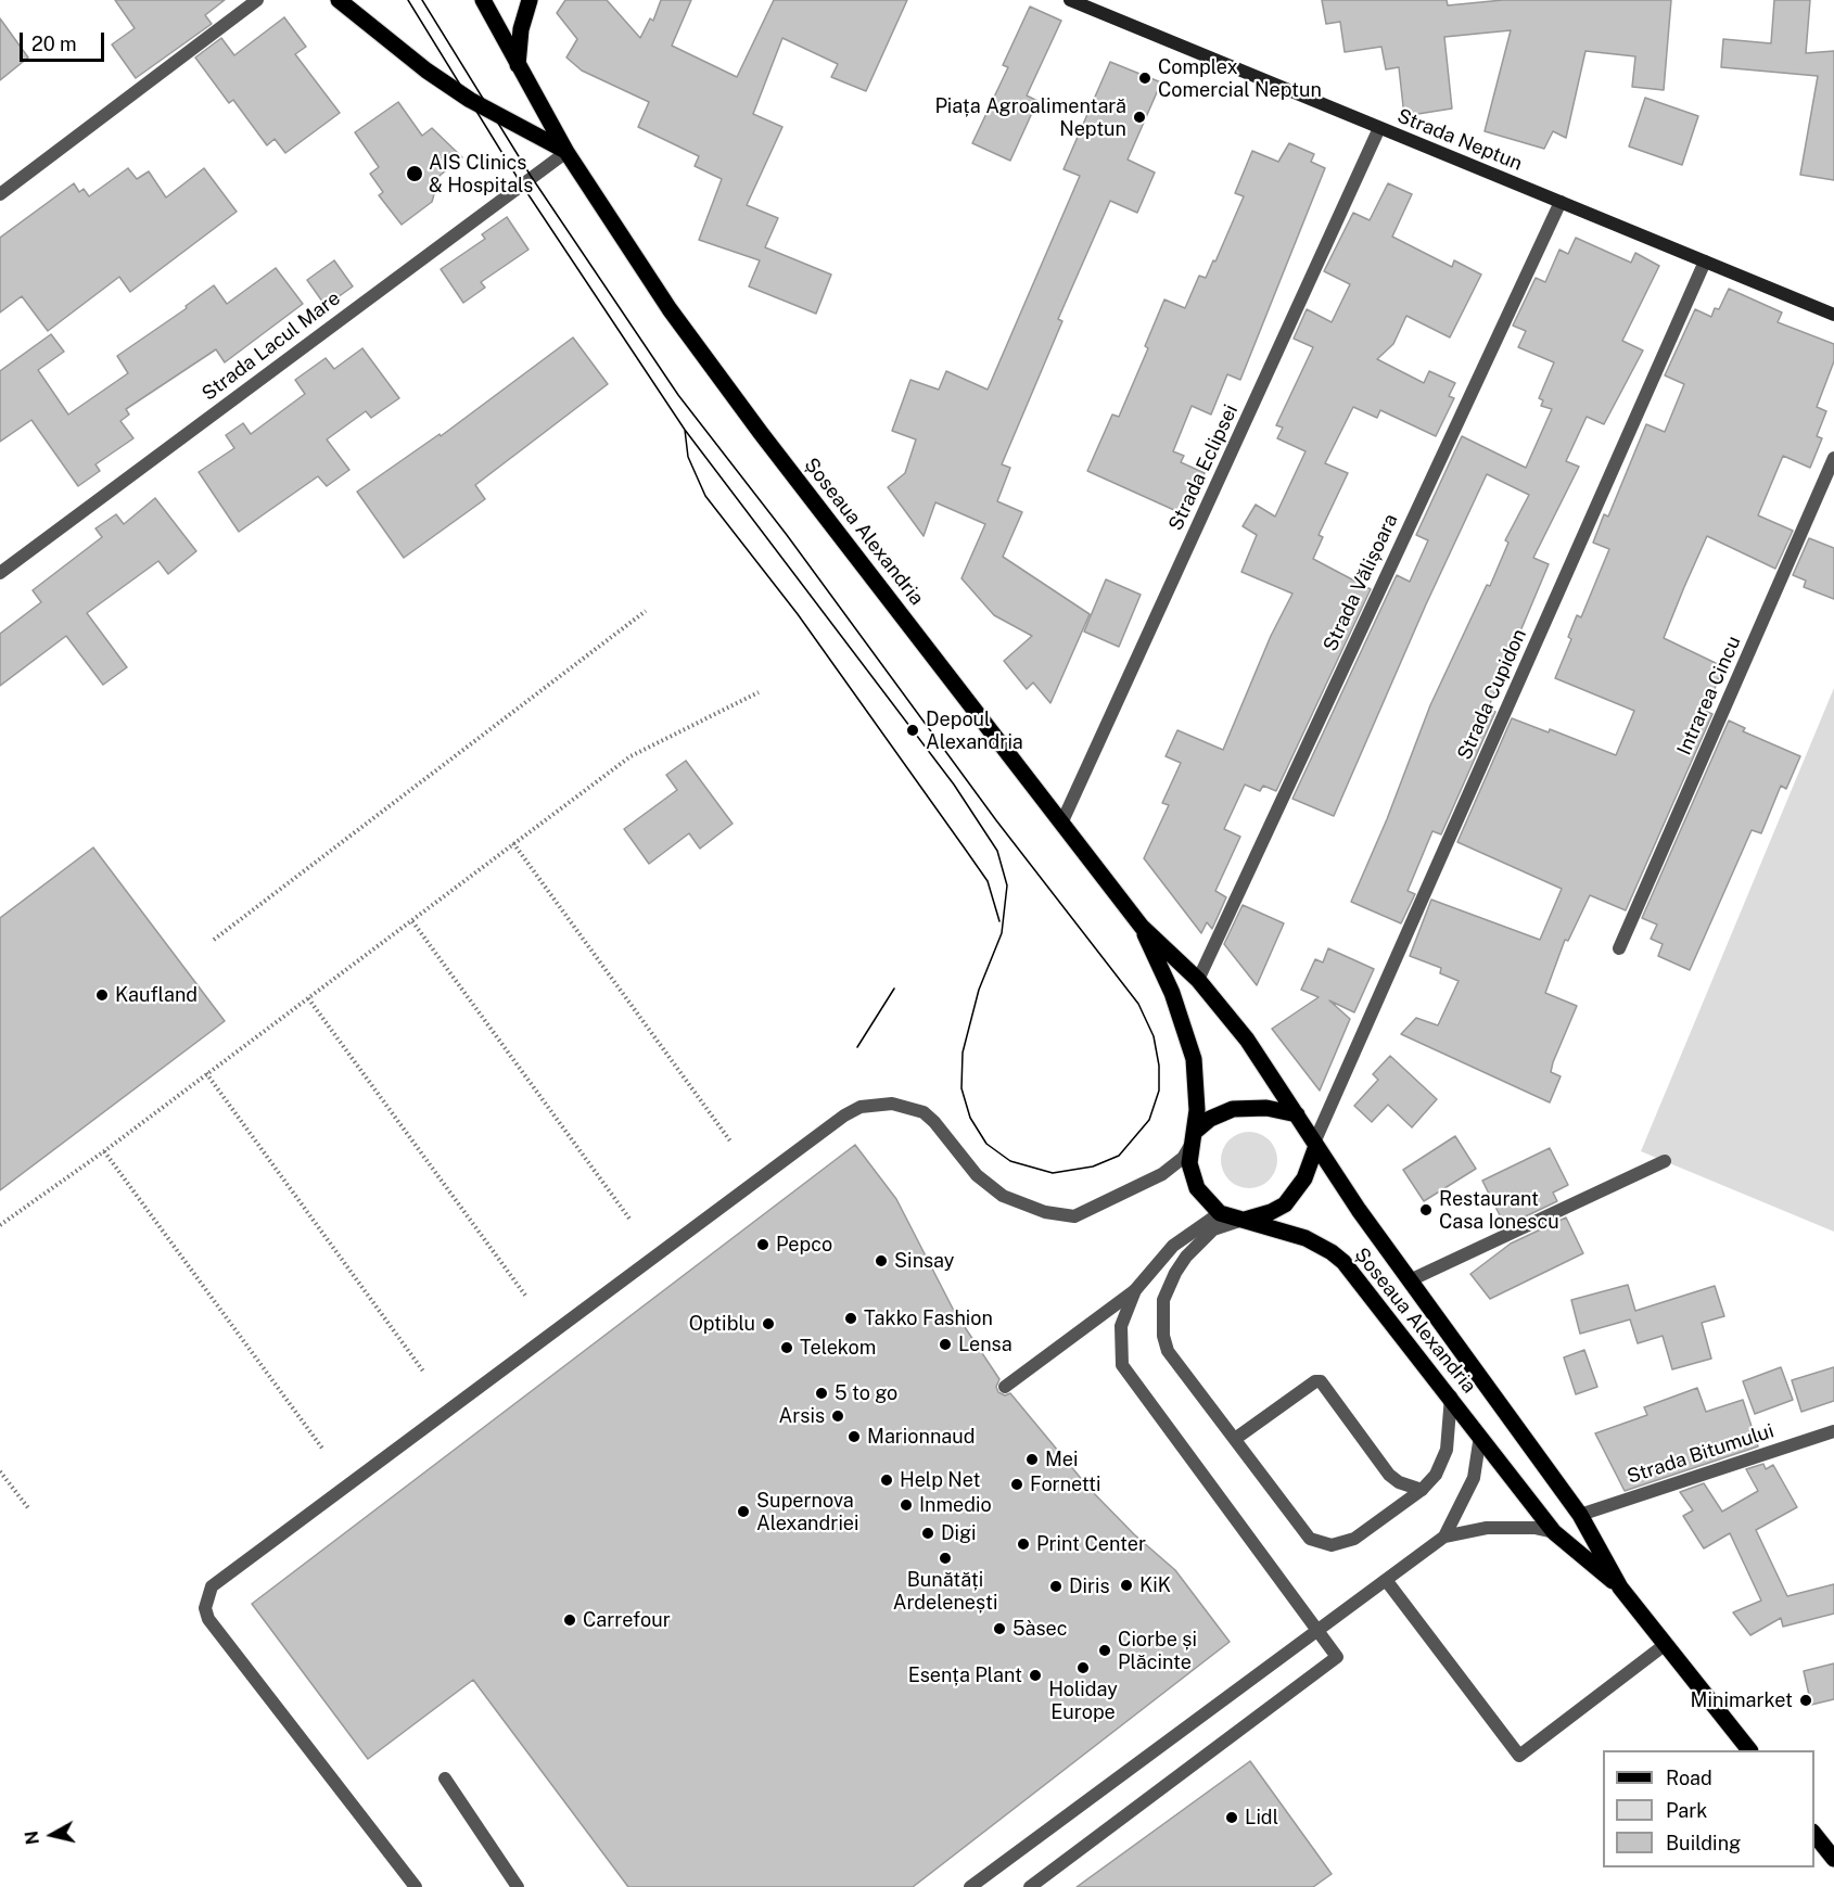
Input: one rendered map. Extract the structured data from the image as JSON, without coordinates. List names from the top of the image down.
{
  "streets": {
    "main road": ["Șoseaua Alexandria"],
    "street": [
      "Strada Neptun",
      "Strada Lacul Mare",
      "Strada Eclipsei",
      "Strada Vălișoara",
      "Strada Cupidon",
      "Intrarea Cincu",
      "Strada Bitumului"
    ]
  },
  "crossings": [
    ["Strada Neptun", "Strada Eclipsei"],
    ["Strada Neptun", "Strada Vălișoara"],
    ["Strada Neptun", "Strada Cupidon"],
    ["Strada Lacul Mare", "Șoseaua Alexandria"],
    ["Strada Eclipsei", "Șoseaua Alexandria"],
    ["Șoseaua Alexandria", "Strada Vălișoara"],
    ["Șoseaua Alexandria", "Strada Cupidon"],
    ["Șoseaua Alexandria", "Strada Bitumului"]
  ],
  "places": [
    "Complex Comercial Neptun",
    "Piața Agroalimentară Neptun",
    "AIS Clinics & Hospitals",
    "Depoul Alexandria",
    "Kaufland",
    "Restaurant Casa Ionescu",
    "Pepco",
    "Sinsay",
    "Takko Fashion",
    "Optiblu",
    "Lensa",
    "Telekom",
    "5 to go",
    "Arsis",
    "Marionnaud",
    "Mei",
    "Help Net",
    "Fornetti",
    "Inmedio",
    "Supernova Alexandriei",
    "Digi",
    "Print Center",
    "Bunătăți Ardelenești",
    "KiK",
    "Diris",
    "Carrefour",
    "5àsec",
    "Ciorbe și Plăcinte",
    "Holiday Europe",
    "Esența Plant",
    "Minimarket",
    "Lidl"
  ],
  "legend": ["Road", "Park", "Building"],
  "scale_bar": "20 m",
  "north": "left"
}
